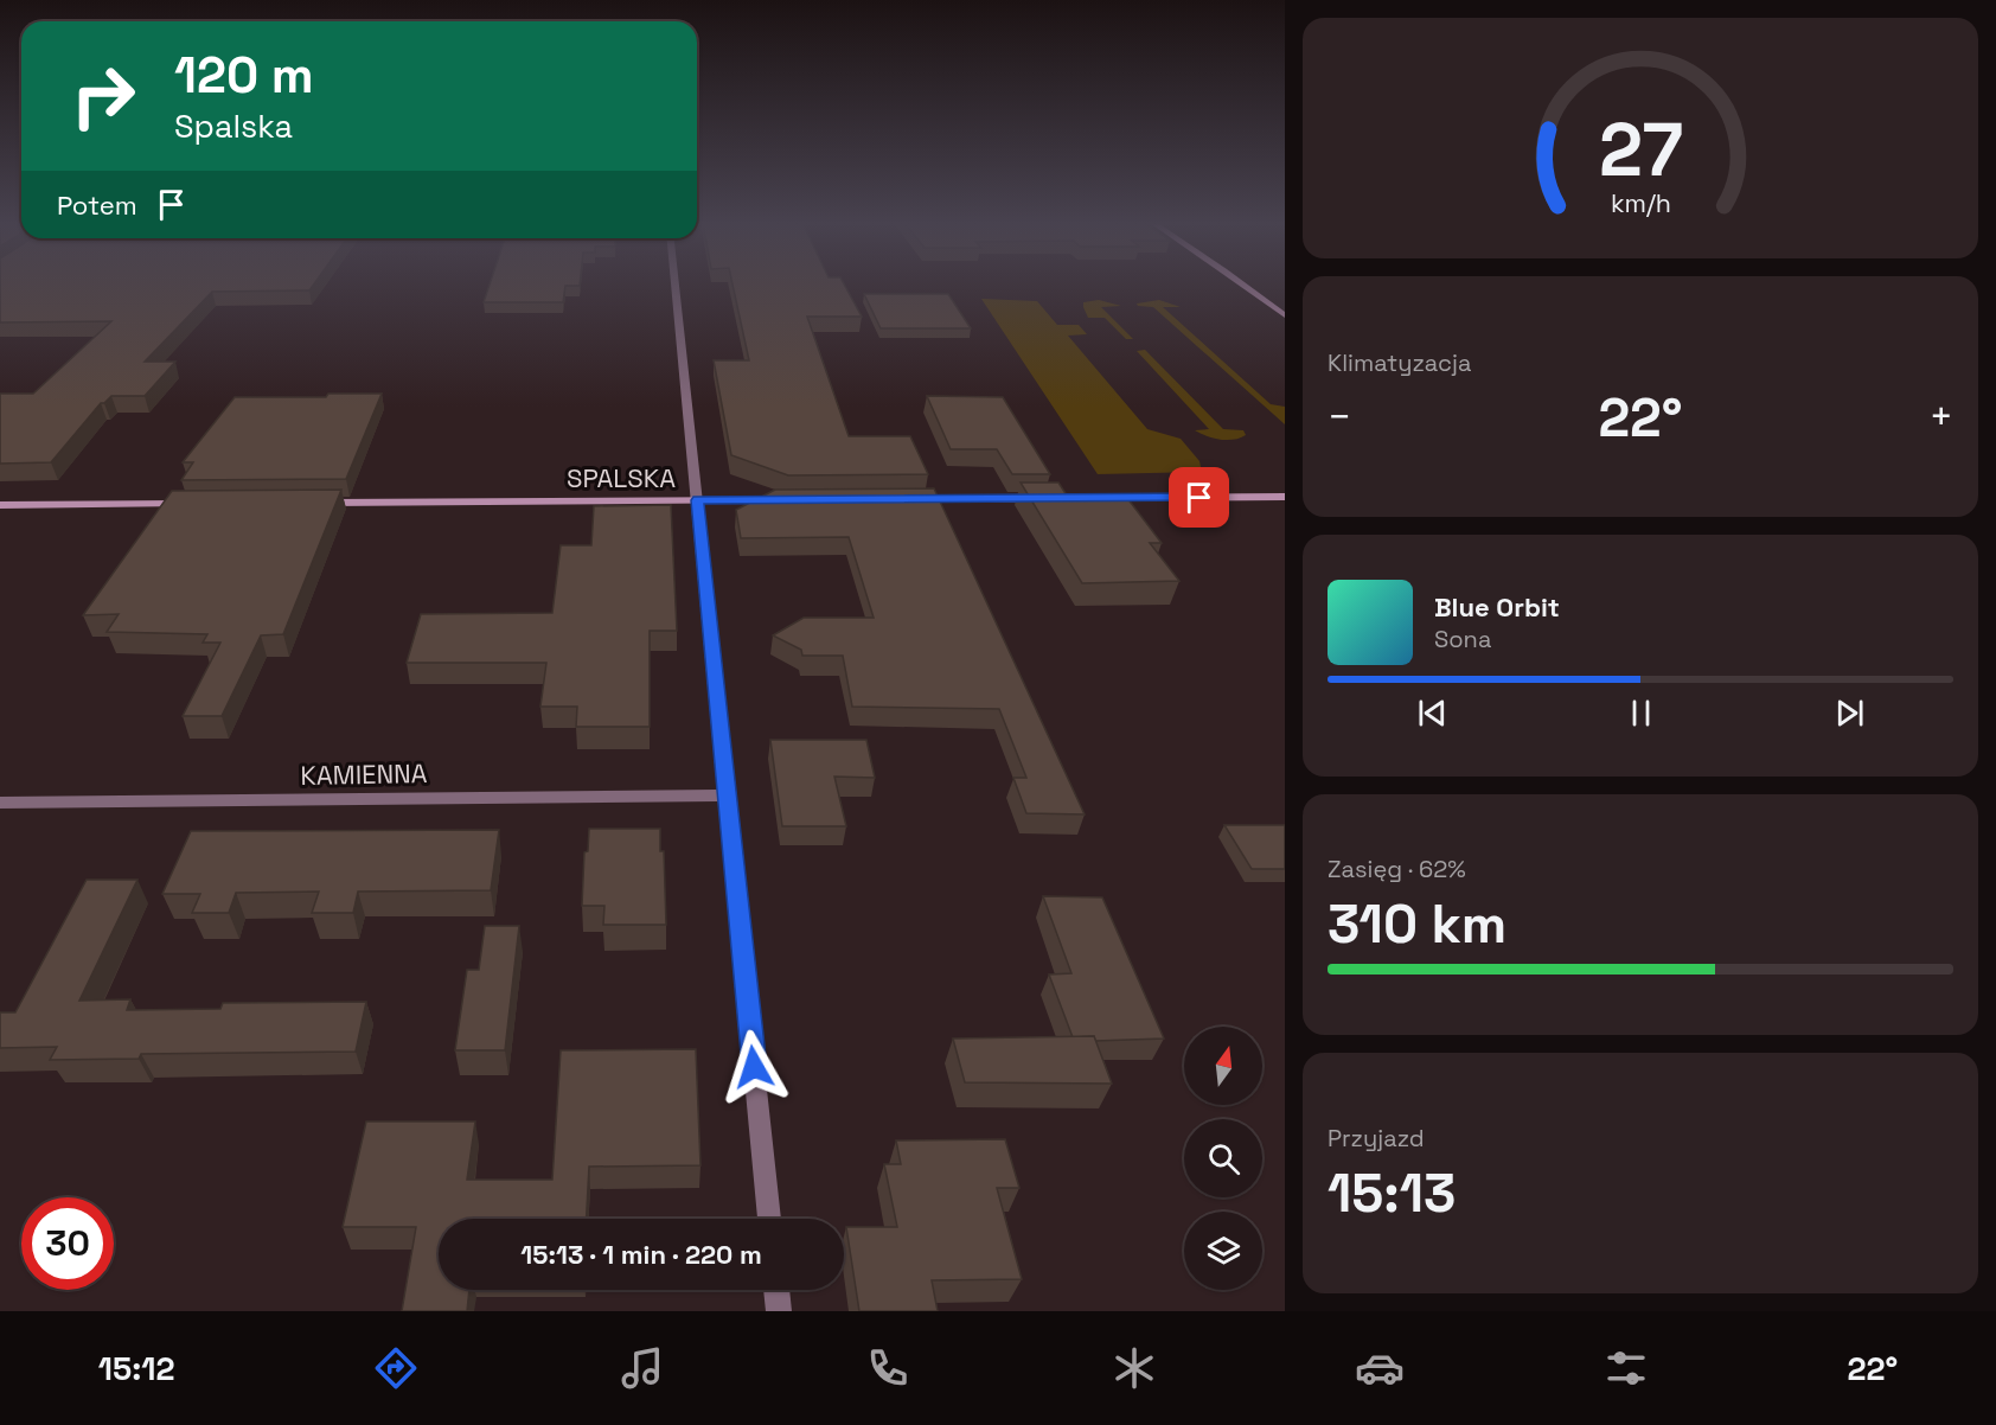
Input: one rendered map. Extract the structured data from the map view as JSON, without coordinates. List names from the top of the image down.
{
  "streets": {
    "street": ["SPALSKA", "KAMIENNA"]
  },
  "north": "top",
  "page": {
    "turn": ["120 m", "Spalska"],
    "then": "Potem",
    "tile": [
      "Klimatyzacja",
      ["Zasięg · 62%", "310 km"],
      ["Przyjazd", "15:13"]
    ],
    "heat": ["−", "22°", "+"],
    "song": ["Blue Orbit", "Sona"],
    "limit": "30",
    "trip": "15:13 · 1 min · 220 m",
    "tabs": ["15:12", "22°"],
    "gauge": ["27", "km/h"]
  }
}
